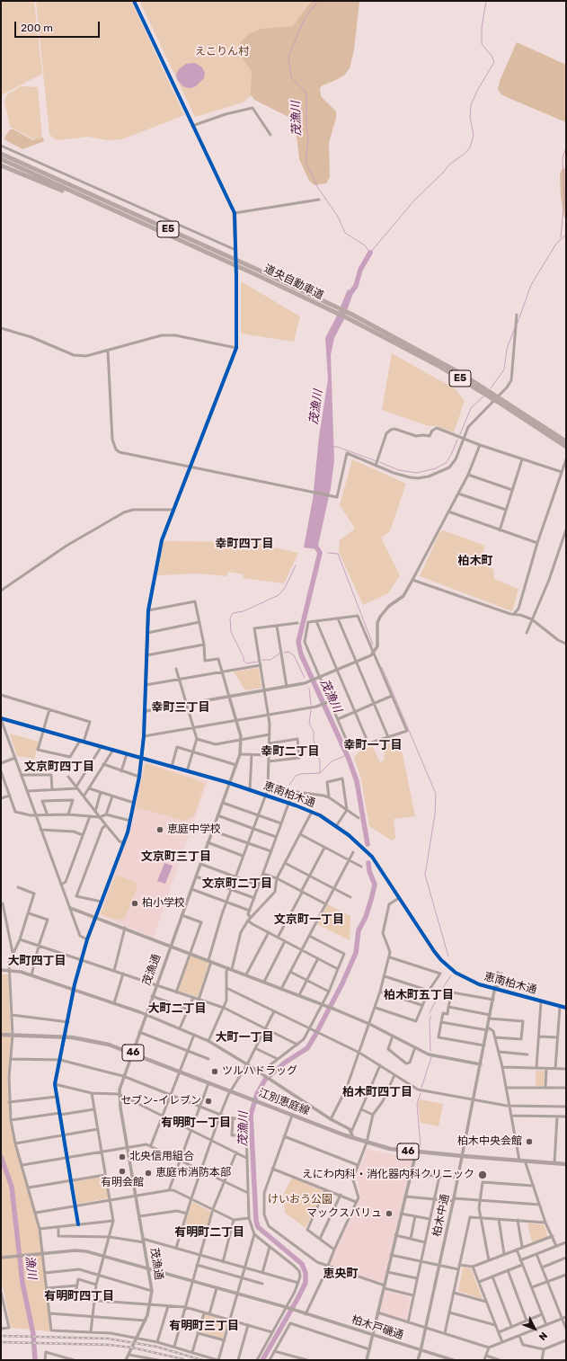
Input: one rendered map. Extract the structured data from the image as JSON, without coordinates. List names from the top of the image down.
{
  "streets": {
    "highway": ["E5", "道央自動車道"],
    "main road": ["46", "江別恵庭線"],
    "street": [
      "恵南柏木通",
      "茂漁通",
      "柏木中通",
      "柏木戸磯通"
    ]
  },
  "crossings": [
    ["恵南柏木通", "茂漁通"],
    ["恵南柏木通", "柏木中通"],
    ["茂漁通", "江別恵庭線"],
    ["茂漁通", "柏木戸磯通"],
    ["江別恵庭線", "柏木中通"],
    ["柏木中通", "柏木戸磯通"]
  ],
  "districts": [
    "幸町四丁目",
    "柏木町",
    "幸町三丁目",
    "幸町一丁目",
    "幸町二丁目",
    "文京町四丁目",
    "文京町三丁目",
    "文京町二丁目",
    "文京町一丁目",
    "大町四丁目",
    "柏木町五丁目",
    "大町二丁目",
    "大町一丁目",
    "柏木町四丁目",
    "有明町一丁目",
    "有明町二丁目",
    "恵央町",
    "有明町四丁目",
    "有明町三丁目"
  ],
  "water": ["茂漁川", "漁川"],
  "parks": ["えこりん村", "けいおう公園"],
  "places": [
    "恵庭中学校",
    "柏小学校",
    "ツルハドラッグ",
    "セブン-イレブン",
    "柏木中央会館",
    "北央信用組合",
    "有明会館",
    "恵庭市消防本部",
    "えにわ内科・消化器内科クリニック",
    "マックスバリュ"
  ],
  "scale_bar": "200 m",
  "north": "bottom right"
}
